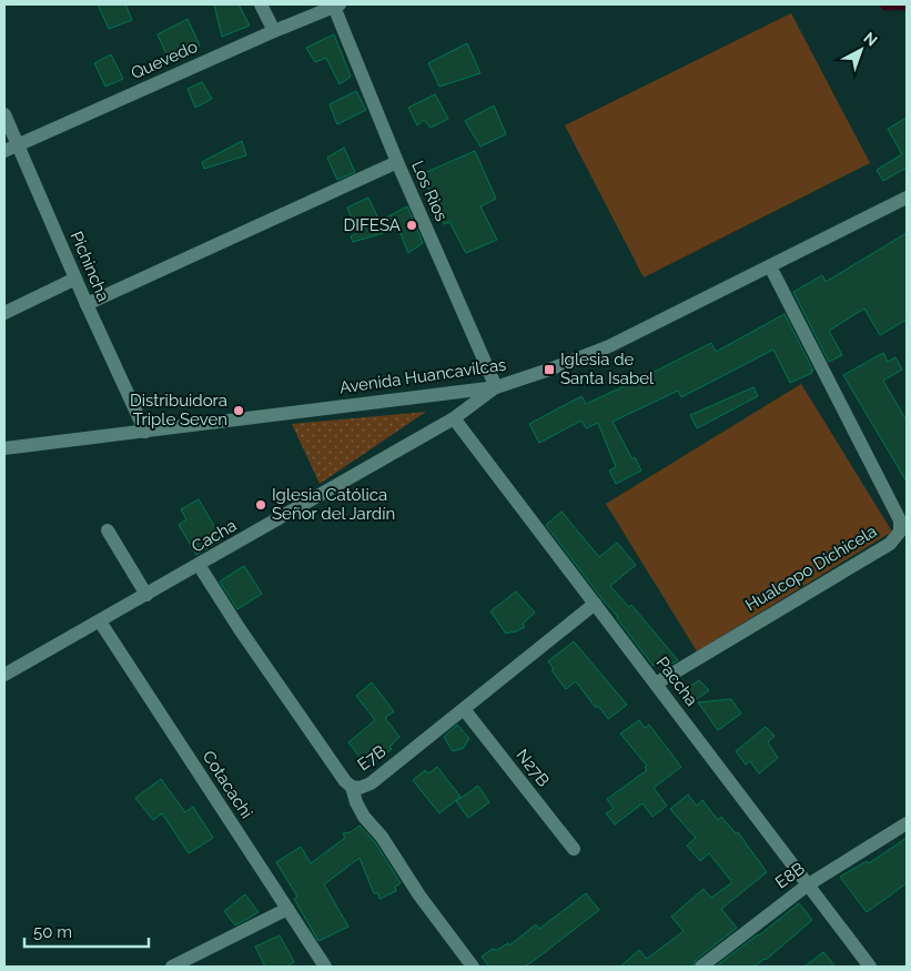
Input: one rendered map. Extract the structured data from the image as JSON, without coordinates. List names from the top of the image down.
{
  "streets": {
    "street": [
      "Quevedo",
      "Los Rìos",
      "Pichincha",
      "Avenida Huancavilcas",
      "Cacha",
      "Hualcopo Dichicela",
      "Paccha",
      "E7B",
      "N27B",
      "Cotacachi",
      "E8B"
    ]
  },
  "crossings": [
    ["Quevedo", "Los Rìos"],
    ["Quevedo", "Pichincha"],
    ["Los Rìos", "Avenida Huancavilcas"],
    ["Los Rìos", "Cacha"],
    ["Pichincha", "Avenida Huancavilcas"],
    ["Avenida Huancavilcas", "Cacha"],
    ["Avenida Huancavilcas", "Hualcopo Dichicela"],
    ["Cacha", "Paccha"],
    ["Cacha", "E7B"],
    ["Cacha", "Cotacachi"],
    ["Hualcopo Dichicela", "Paccha"],
    ["Paccha", "E7B"],
    ["Paccha", "E8B"],
    ["E7B", "N27B"]
  ],
  "places": {
    "other": ["DIFESA", "Distribuidora Triple Seven", "Iglesia Católica Señor del Jardín"],
    "transit": ["Iglesia de Santa Isabel"]
  },
  "scale_bar": "50 m",
  "north": "top right"
}
